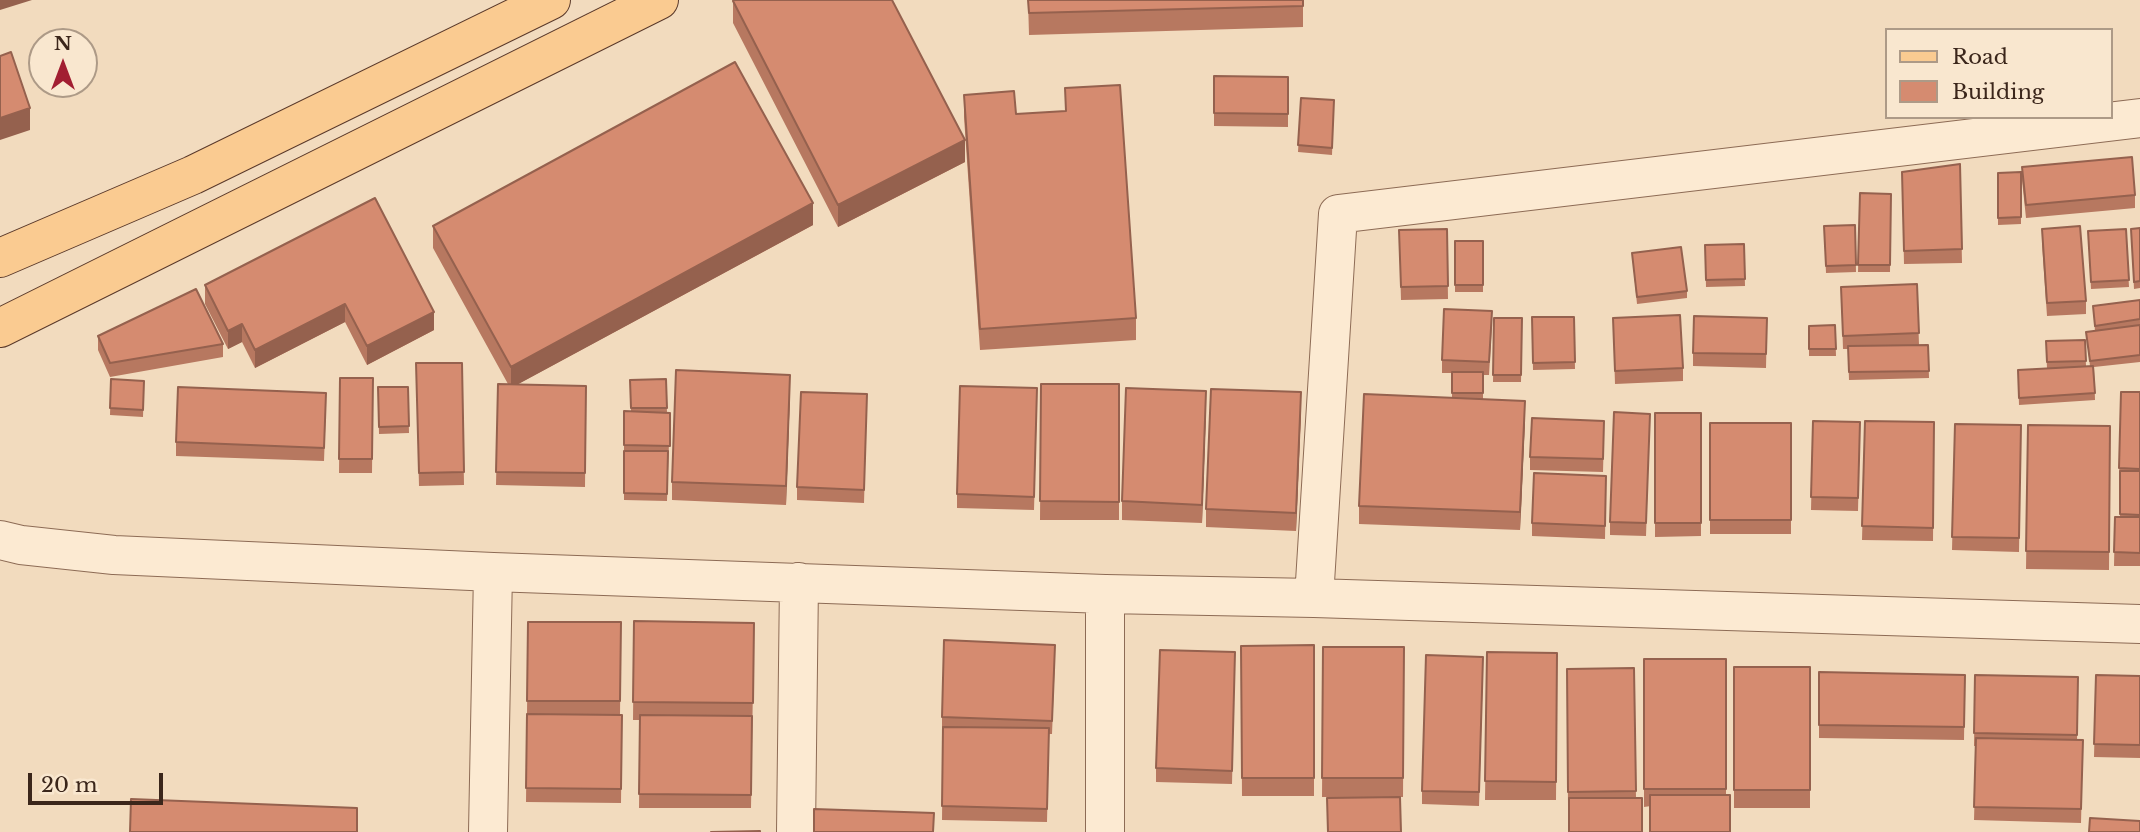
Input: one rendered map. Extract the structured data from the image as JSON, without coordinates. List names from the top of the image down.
{
  "legend": ["Road", "Building"],
  "scale_bar": "20 m",
  "north": "top"
}
